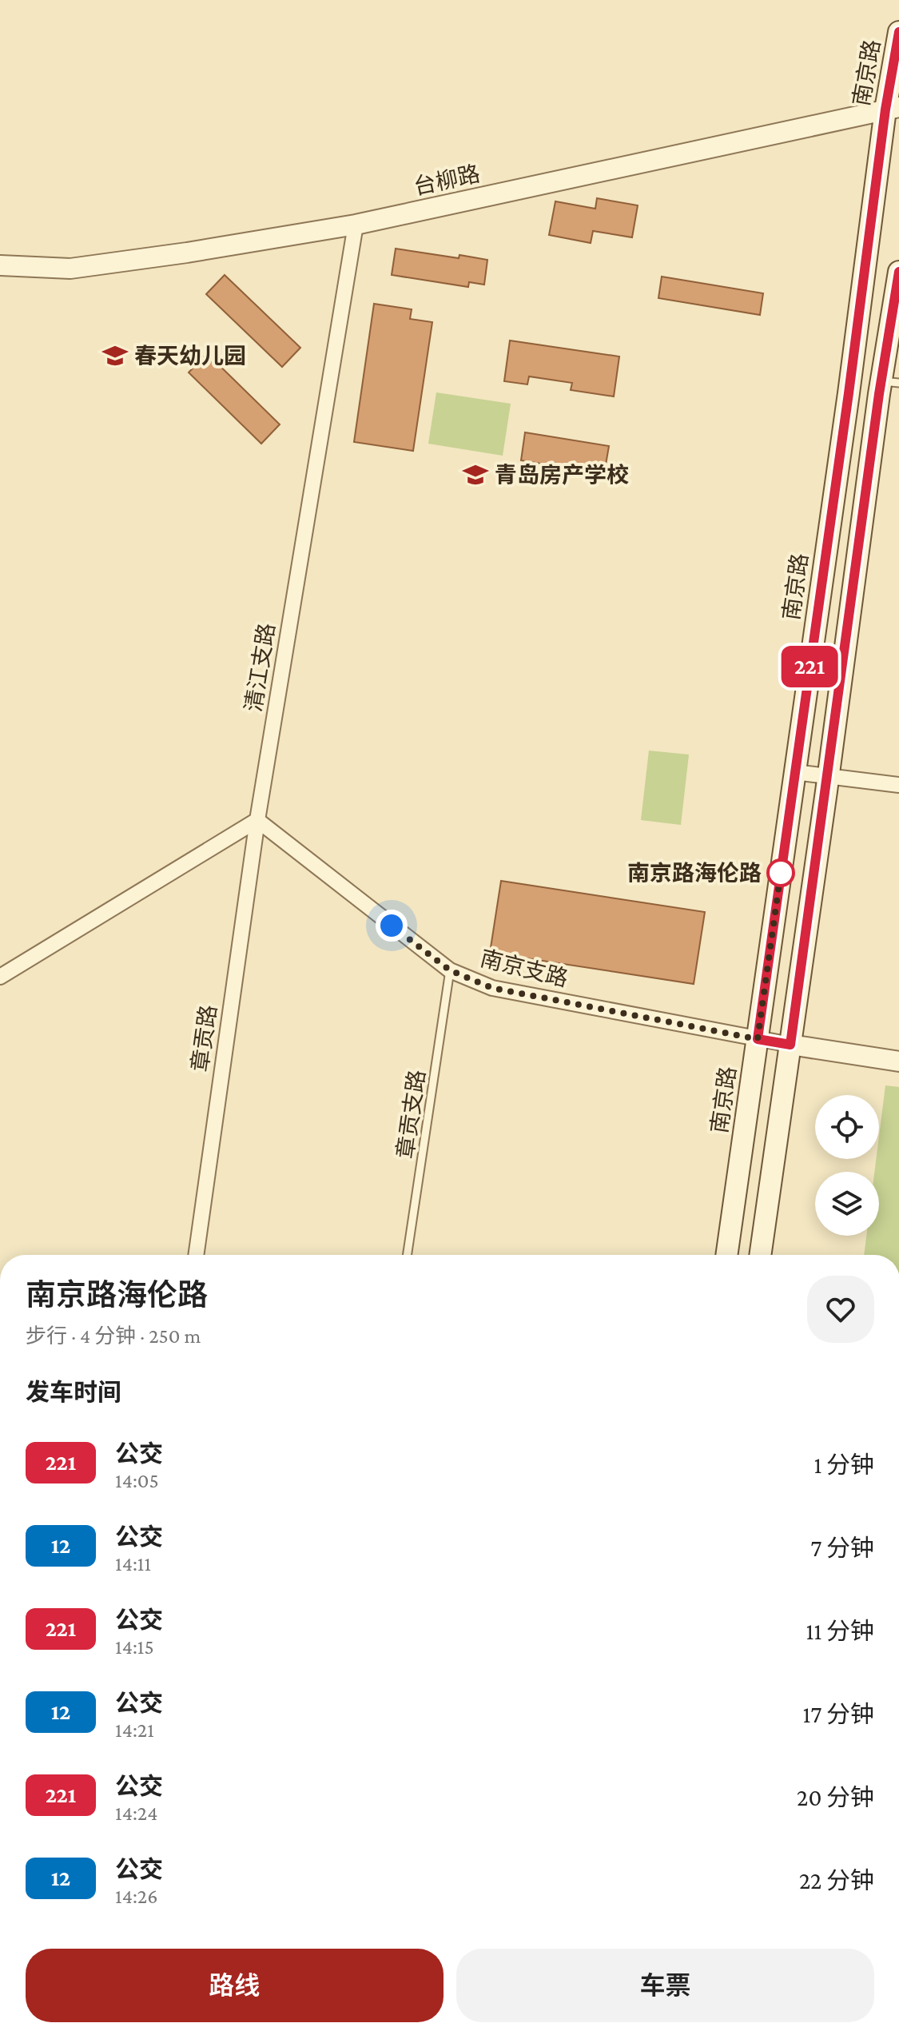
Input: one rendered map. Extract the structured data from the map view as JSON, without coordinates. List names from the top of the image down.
{
  "streets": {
    "main road": ["南京路"],
    "street": [
      "台柳路",
      "清江支路",
      "南京支路",
      "章贡路"
    ],
    "lane": ["章贡支路"]
  },
  "crossings": [
    ["南京路", "台柳路"],
    ["南京路", "南京支路"],
    ["台柳路", "清江支路"],
    ["清江支路", "南京支路"],
    ["清江支路", "章贡路"],
    ["南京支路", "章贡路"],
    ["南京支路", "章贡支路"]
  ],
  "places": {
    "school or university": ["春天幼儿园", "青岛房产学校"],
    "other": ["南京路海伦路"]
  },
  "lines": ["bus line 221"],
  "page": {
    "on_map": "221",
    "heading": [
      ["南京路海伦路", "步行 · 4 分钟 · 250 m"],
      "发车时间"
    ],
    "list": [
      {
        "mark": "221",
        "name": "公交",
        "note": "14:05",
        "value": "1 分钟"
      },
      {
        "mark": "12",
        "name": "公交",
        "note": "14:11",
        "value": "7 分钟"
      },
      {
        "mark": "221",
        "name": "公交",
        "note": "14:15",
        "value": "11 分钟"
      },
      {
        "mark": "12",
        "name": "公交",
        "note": "14:21",
        "value": "17 分钟"
      },
      {
        "mark": "221",
        "name": "公交",
        "note": "14:24",
        "value": "20 分钟"
      },
      {
        "mark": "12",
        "name": "公交",
        "note": "14:26",
        "value": "22 分钟"
      }
    ],
    "buttons": ["路线", "车票"]
  }
}
